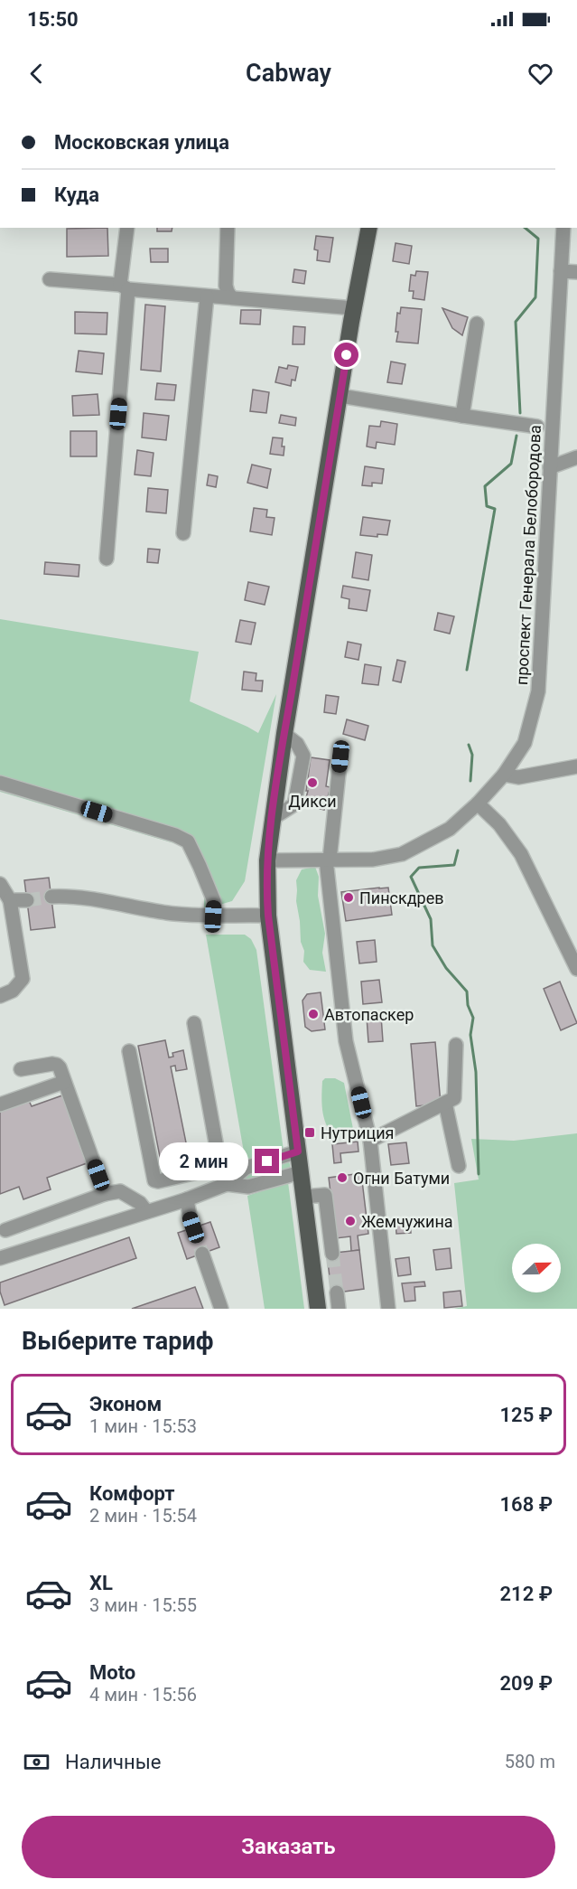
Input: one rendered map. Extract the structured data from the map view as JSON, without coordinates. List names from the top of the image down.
{
  "streets": {
    "street": ["проспект Генерала Белобородова"]
  },
  "places": {
    "other": [
      "Дикси",
      "Пинскдрев",
      "Автопаскер",
      "Огни Батуми",
      "Жемчужина"
    ],
    "transit": ["Нутриция"]
  },
  "north": "right",
  "page": {
    "status": "15:50",
    "header": "Cabway",
    "banner": ["Московская улица", "Куда"],
    "bubble": "2 мин",
    "heading": "Выберите тариф",
    "list": [
      {
        "name": "Эконом",
        "note": "1 мин · 15:53",
        "value": "125 ₽"
      },
      {
        "name": "Комфорт",
        "note": "2 мин · 15:54",
        "value": "168 ₽"
      },
      {
        "name": "XL",
        "note": "3 мин · 15:55",
        "value": "212 ₽"
      },
      {
        "name": "Moto",
        "note": "4 мин · 15:56",
        "value": "209 ₽"
      }
    ],
    "pay": ["Наличные", "580 m"],
    "buttons": "Заказать"
  }
}
